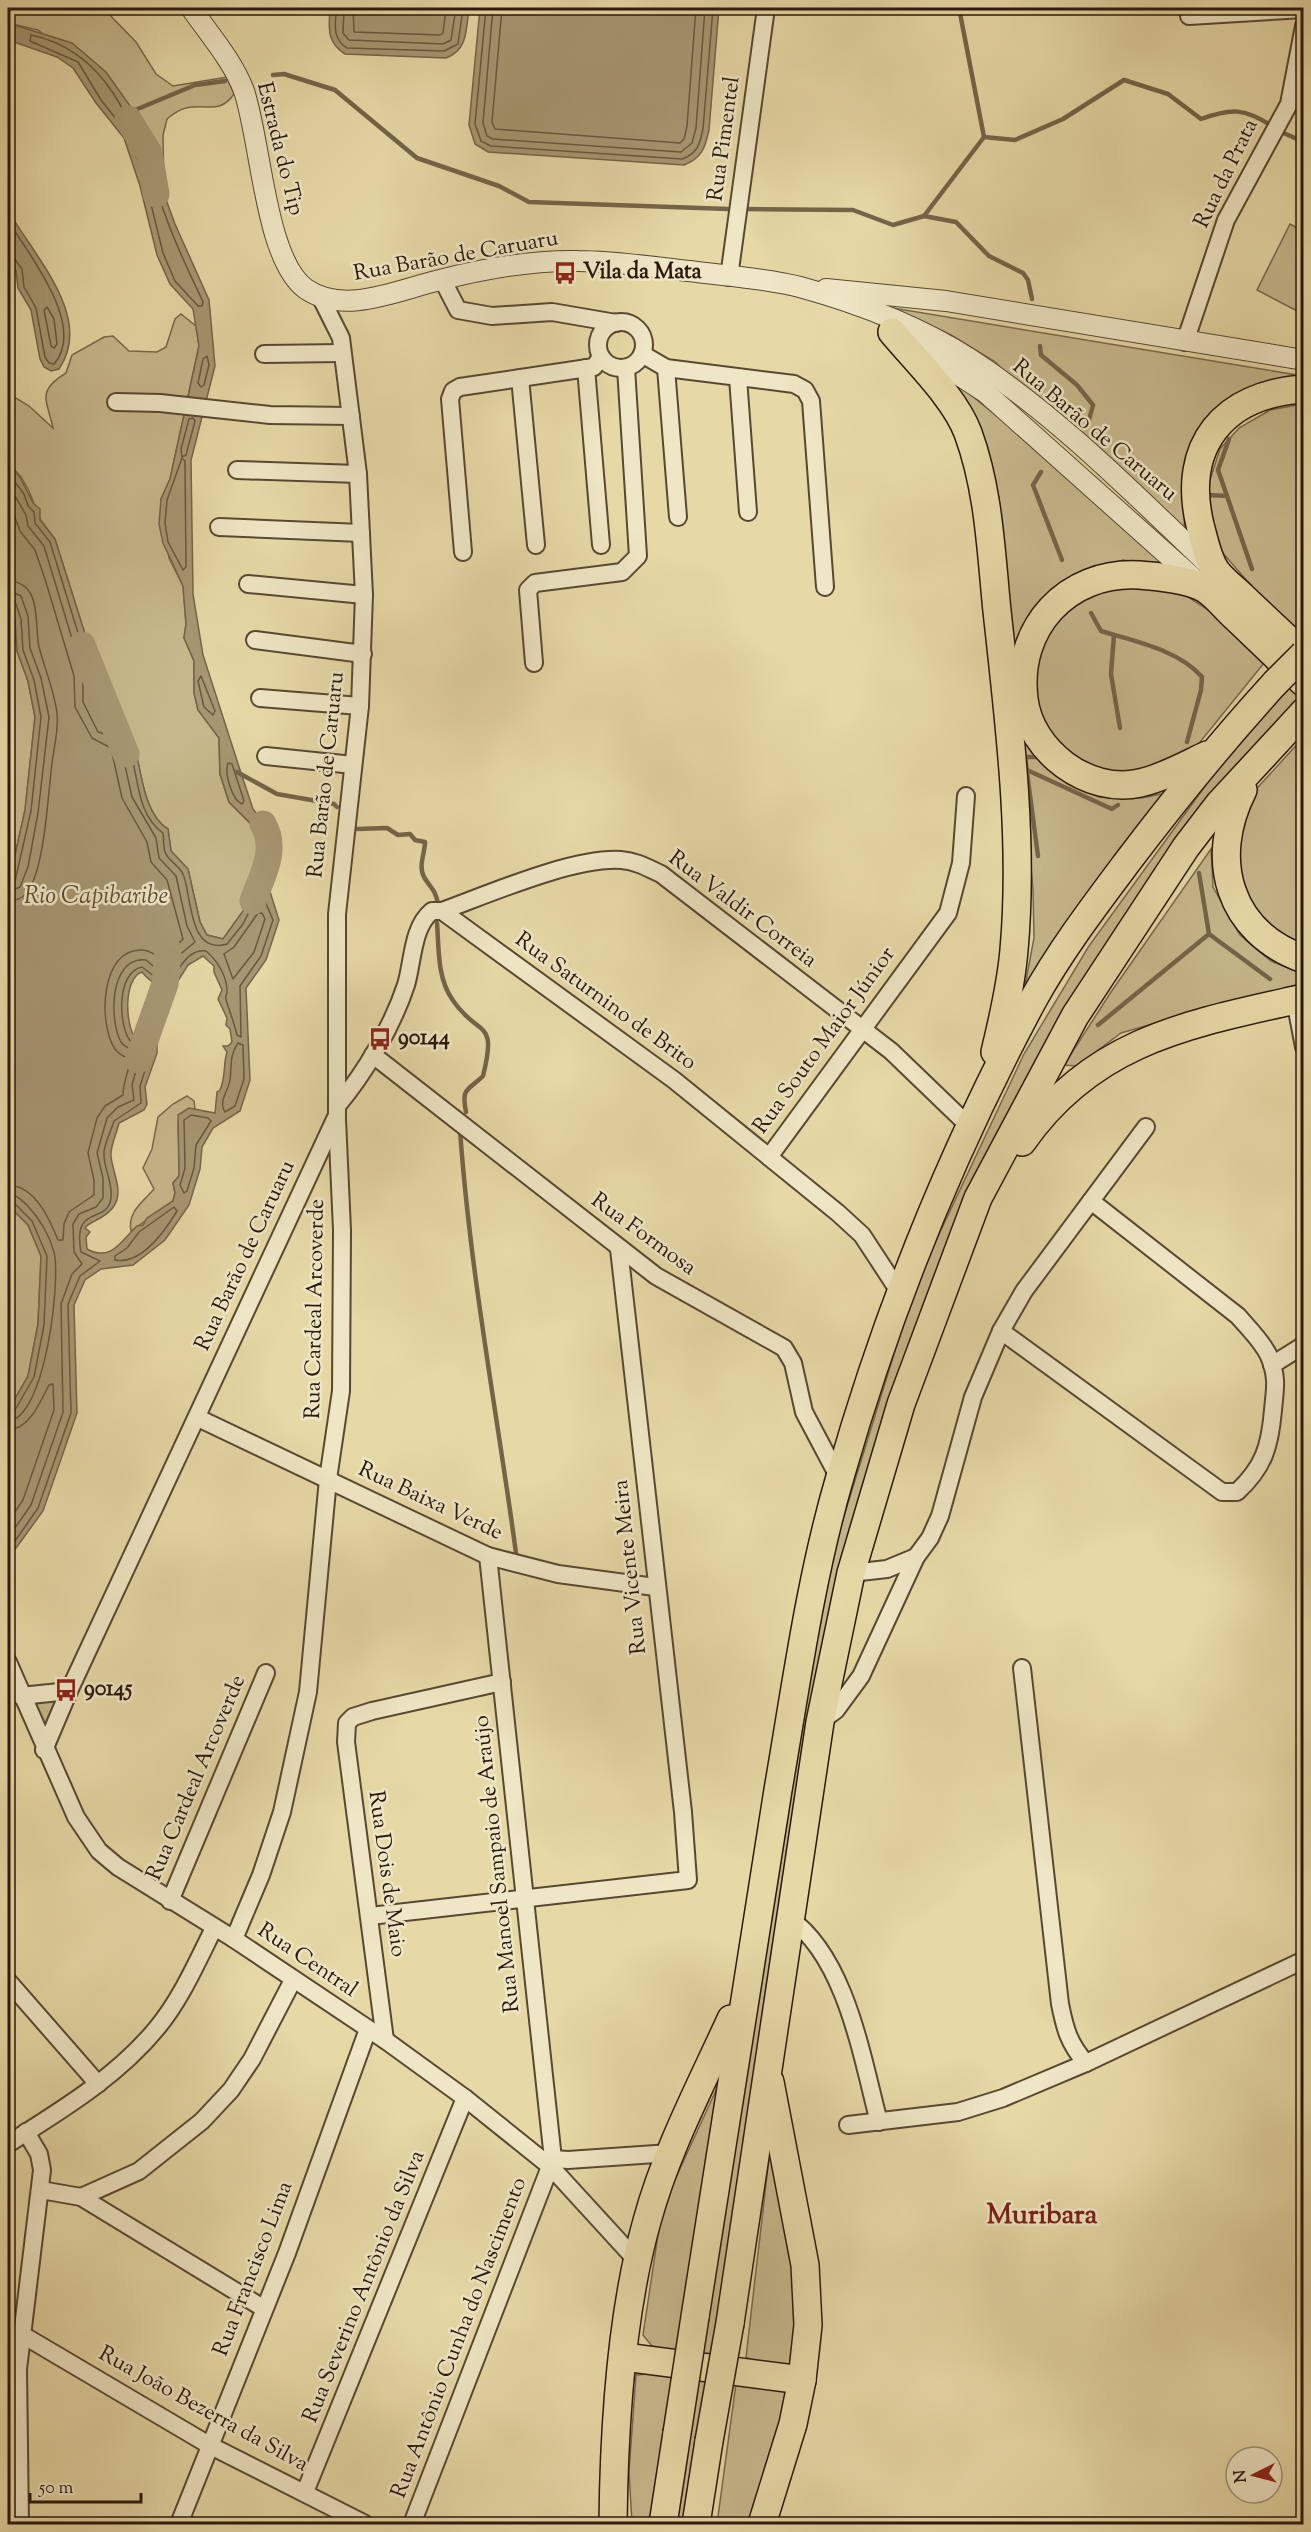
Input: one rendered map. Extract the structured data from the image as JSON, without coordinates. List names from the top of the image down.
{
  "streets": {
    "street": [
      "Rua Pimentel",
      "Estrada do Tip",
      "Rua da Prata",
      "Rua Barão de Caruaru",
      "Rua Valdir Correia",
      "Rua Saturnino de Brito",
      "Rua Souto Maior Júnior",
      "Rua Formosa",
      "Rua Cardeal Arcoverde",
      "Rua Baixa Verde",
      "Rua Vicente Meira",
      "Rua Manoel Sampaio de Araújo",
      "Rua Dois de Maio",
      "Rua Central",
      "Rua Francisco Lima",
      "Rua Severino Antônio da Silva",
      "Rua Antônio Cunha do Nascimento",
      "Rua João Bezerra da Silva"
    ]
  },
  "crossings": [
    ["Rua Pimentel", "Rua Barão de Caruaru"],
    ["Estrada do Tip", "Rua Barão de Caruaru"],
    ["Rua da Prata", "Rua Barão de Caruaru"],
    ["Rua Barão de Caruaru", "Rua Cardeal Arcoverde"],
    ["Rua Barão de Caruaru", "Rua Baixa Verde"],
    ["Rua Barão de Caruaru", "Rua Central"],
    ["Rua Valdir Correia", "Rua Saturnino de Brito"],
    ["Rua Valdir Correia", "Rua Souto Maior Júnior"],
    ["Rua Saturnino de Brito", "Rua Souto Maior Júnior"],
    ["Rua Formosa", "Rua Vicente Meira"],
    ["Rua Cardeal Arcoverde", "Rua Baixa Verde"],
    ["Rua Cardeal Arcoverde", "Rua Central"],
    ["Rua Baixa Verde", "Rua Vicente Meira"],
    ["Rua Baixa Verde", "Rua Manoel Sampaio de Araújo"],
    ["Rua Vicente Meira", "Rua Manoel Sampaio de Araújo"],
    ["Rua Manoel Sampaio de Araújo", "Rua Dois de Maio"],
    ["Rua Manoel Sampaio de Araújo", "Rua Central"],
    ["Rua Manoel Sampaio de Araújo", "Rua Antônio Cunha do Nascimento"],
    ["Rua Dois de Maio", "Rua Central"],
    ["Rua Central", "Rua Francisco Lima"],
    ["Rua Central", "Rua Severino Antônio da Silva"],
    ["Rua Central", "Rua Antônio Cunha do Nascimento"],
    ["Rua Francisco Lima", "Rua João Bezerra da Silva"],
    ["Rua Severino Antônio da Silva", "Rua João Bezerra da Silva"]
  ],
  "districts": ["Muribara"],
  "water": ["Rio Capibaribe"],
  "places": {
    "bus stop": ["Vila da Mata", "90144", "90145"]
  },
  "scale_bar": "50 m",
  "north": "left"
}
